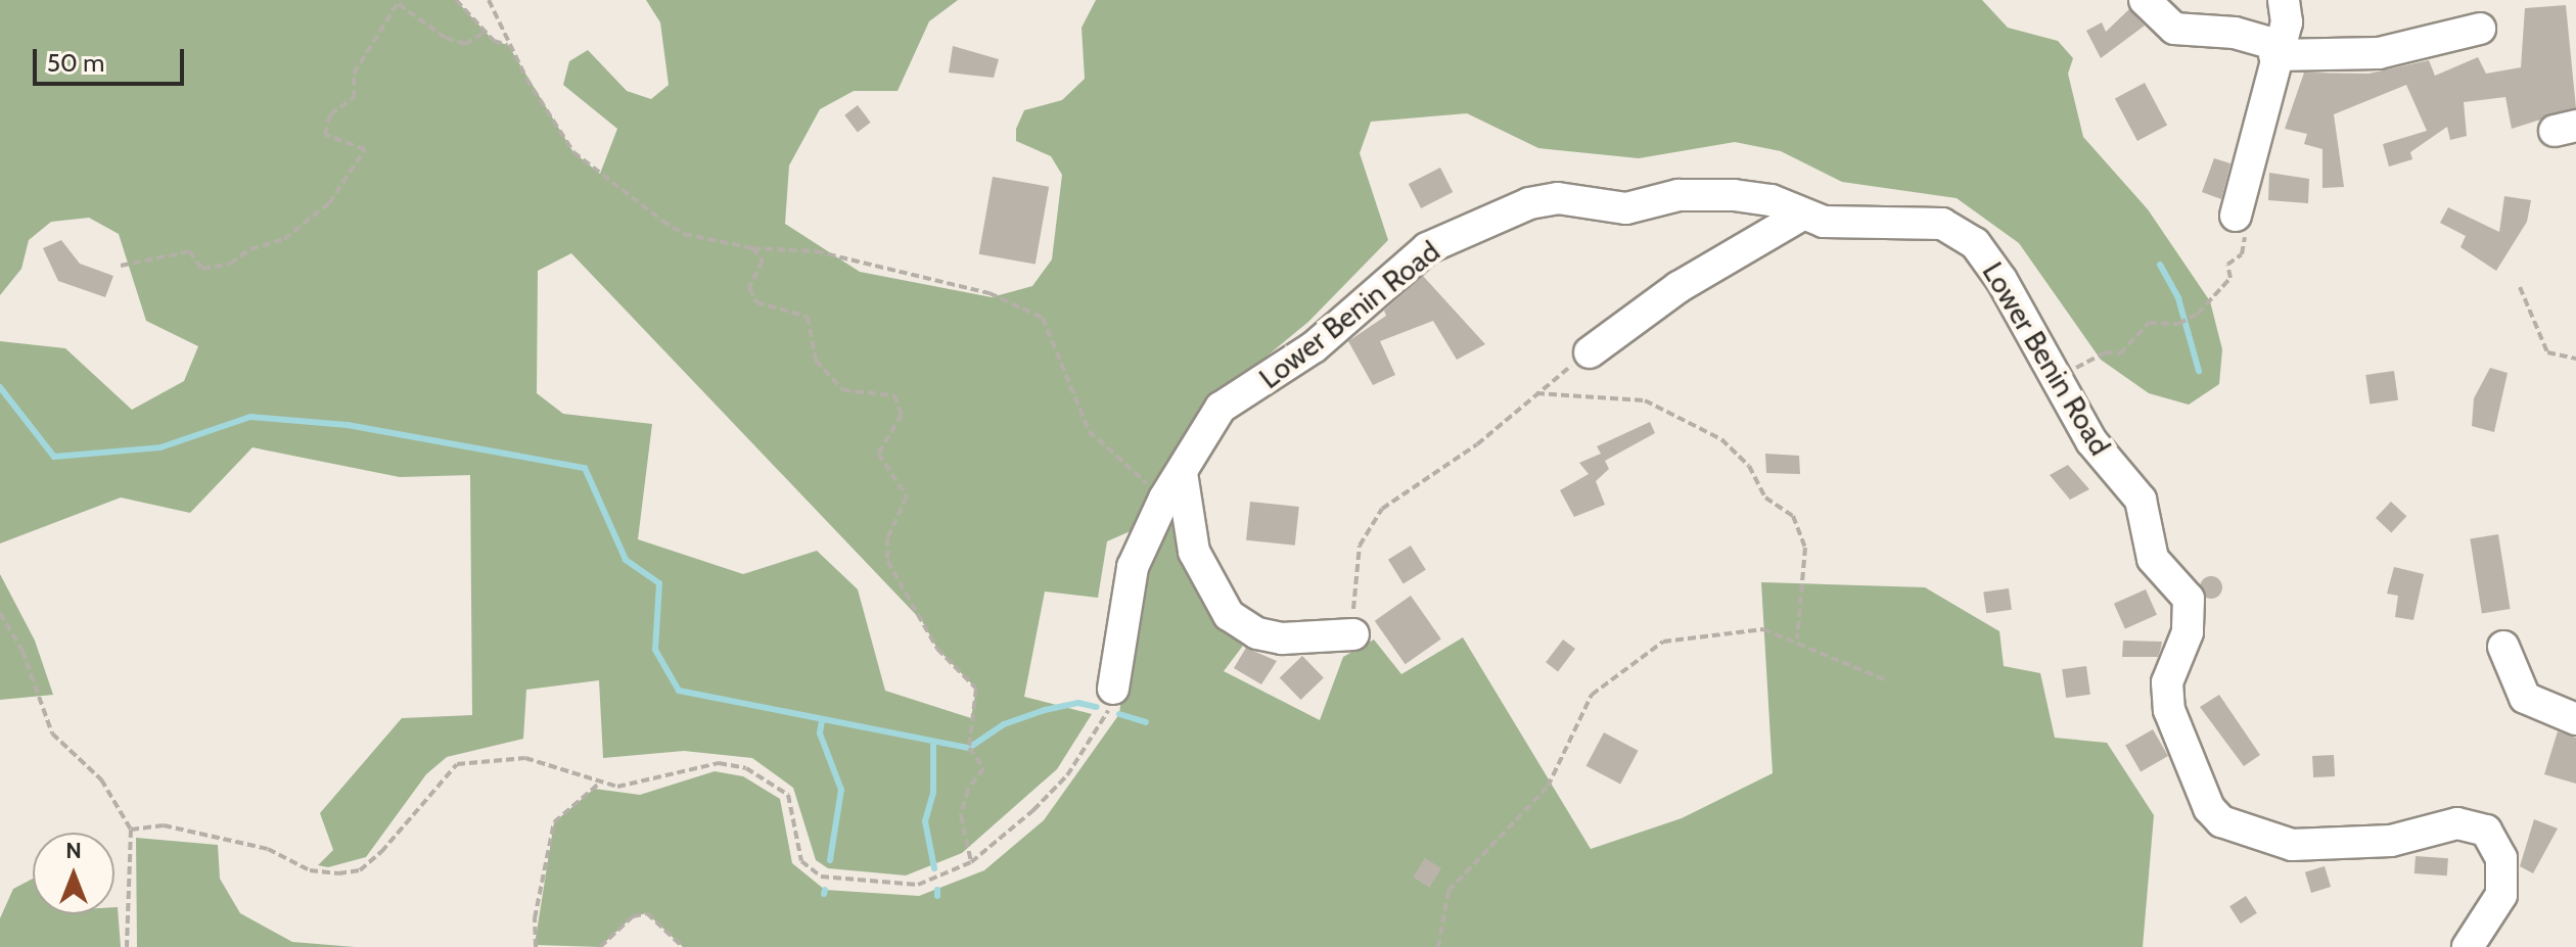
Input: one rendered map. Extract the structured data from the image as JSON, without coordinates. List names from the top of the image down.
{
  "streets": {
    "street": ["Lower Benin Road"]
  },
  "scale_bar": "50 m",
  "north": "top"
}
